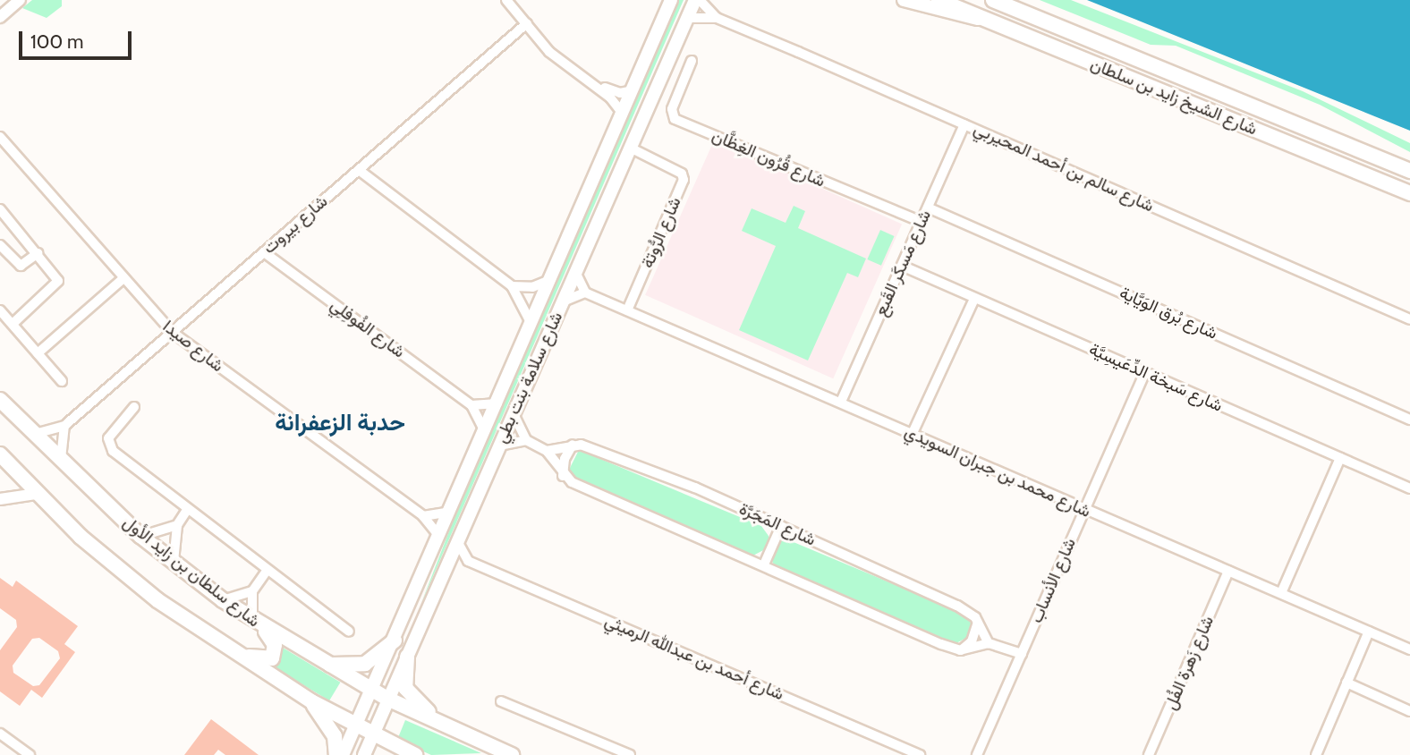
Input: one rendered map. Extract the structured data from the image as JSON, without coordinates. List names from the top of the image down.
{
  "streets": {
    "main road": ["شارع الشيخ زايد بن سلطان", "شارع سلامة بنت بطي", "شارع سلطان بن زايد الأول"],
    "street": [
      "شارع قُرُون الغِظَّان",
      "شارع سالم بن أحمد المحيربي",
      "شارع بيروت",
      "شارع الرُّوتة",
      "شارع مَسكَر القَبع",
      "شارع بُرق الوَيَّاية",
      "شارع الفُوفِلِي",
      "شارع صيدا",
      "شارع سَبخة الدِّعَيسِيَّة",
      "شارع محمد بن جبران السويدي",
      "شارع المَجَرَّة",
      "شارع الأنساب",
      "شارع أحمد بن عبدالله الرميثي",
      "شارع زَهرة الفُل"
    ]
  },
  "crossings": [
    ["شارع قُرُون الغِظَّان", "شارع مَسكَر القَبع"],
    ["شارع سالم بن أحمد المحيربي", "شارع مَسكَر القَبع"],
    ["شارع سالم بن أحمد المحيربي", "شارع سلامة بنت بطي"],
    ["شارع بيروت", "شارع الفُوفِلِي"],
    ["شارع بيروت", "شارع صيدا"],
    ["شارع بيروت", "شارع سلطان بن زايد الأول"],
    ["شارع الرُّوتة", "شارع سلامة بنت بطي"],
    ["شارع الرُّوتة", "شارع محمد بن جبران السويدي"],
    ["شارع مَسكَر القَبع", "شارع بُرق الوَيَّاية"],
    ["شارع مَسكَر القَبع", "شارع سَبخة الدِّعَيسِيَّة"],
    ["شارع مَسكَر القَبع", "شارع محمد بن جبران السويدي"],
    ["شارع الفُوفِلِي", "شارع سلامة بنت بطي"],
    ["شارع صيدا", "شارع سلامة بنت بطي"],
    ["شارع سلامة بنت بطي", "شارع سلطان بن زايد الأول"],
    ["شارع سَبخة الدِّعَيسِيَّة", "شارع الأنساب"],
    ["شارع محمد بن جبران السويدي", "شارع الأنساب"],
    ["شارع محمد بن جبران السويدي", "شارع زَهرة الفُل"]
  ],
  "districts": ["حدبة الزعفرانة"],
  "scale_bar": "100 m"
}
